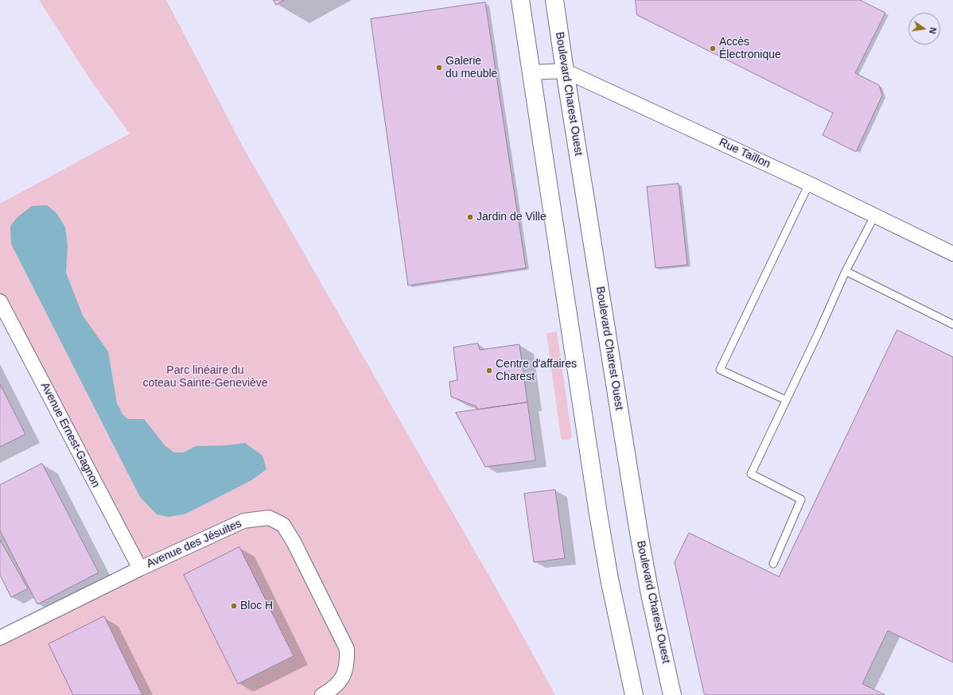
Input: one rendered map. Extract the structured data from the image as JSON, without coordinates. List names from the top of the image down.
{
  "streets": {
    "main road": ["Boulevard Charest Ouest"],
    "street": ["Rue Taillon", "Avenue Ernest-Gagnon", "Avenue des Jésuites"]
  },
  "crossings": [
    ["Boulevard Charest Ouest", "Rue Taillon"],
    ["Avenue Ernest-Gagnon", "Avenue des Jésuites"]
  ],
  "parks": ["Parc linéaire du coteau Sainte-Geneviève"],
  "places": [
    "Accès Électronique",
    "Galerie du meuble",
    "Jardin de Ville",
    "Centre d'affaires Charest",
    "Bloc H"
  ],
  "north": "right"
}
